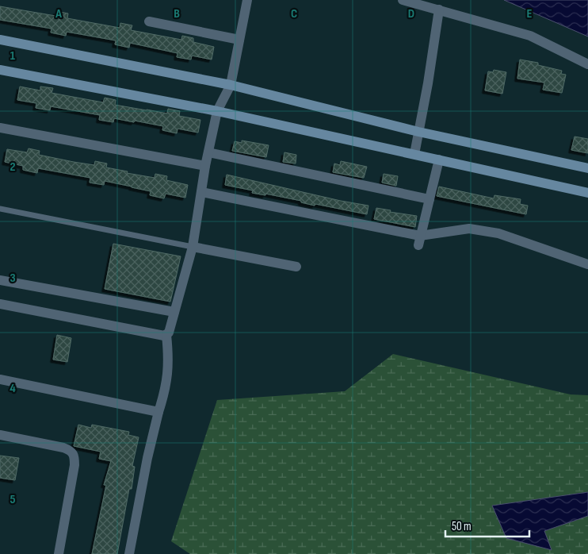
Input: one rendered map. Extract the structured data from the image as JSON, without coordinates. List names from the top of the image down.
{
  "scale_bar": "50 m",
  "grid": {
    "columns": [
      "A",
      "B",
      "C",
      "D",
      "E"
    ],
    "rows": [
      "1",
      "2",
      "3",
      "4",
      "5"
    ]
  }
}
